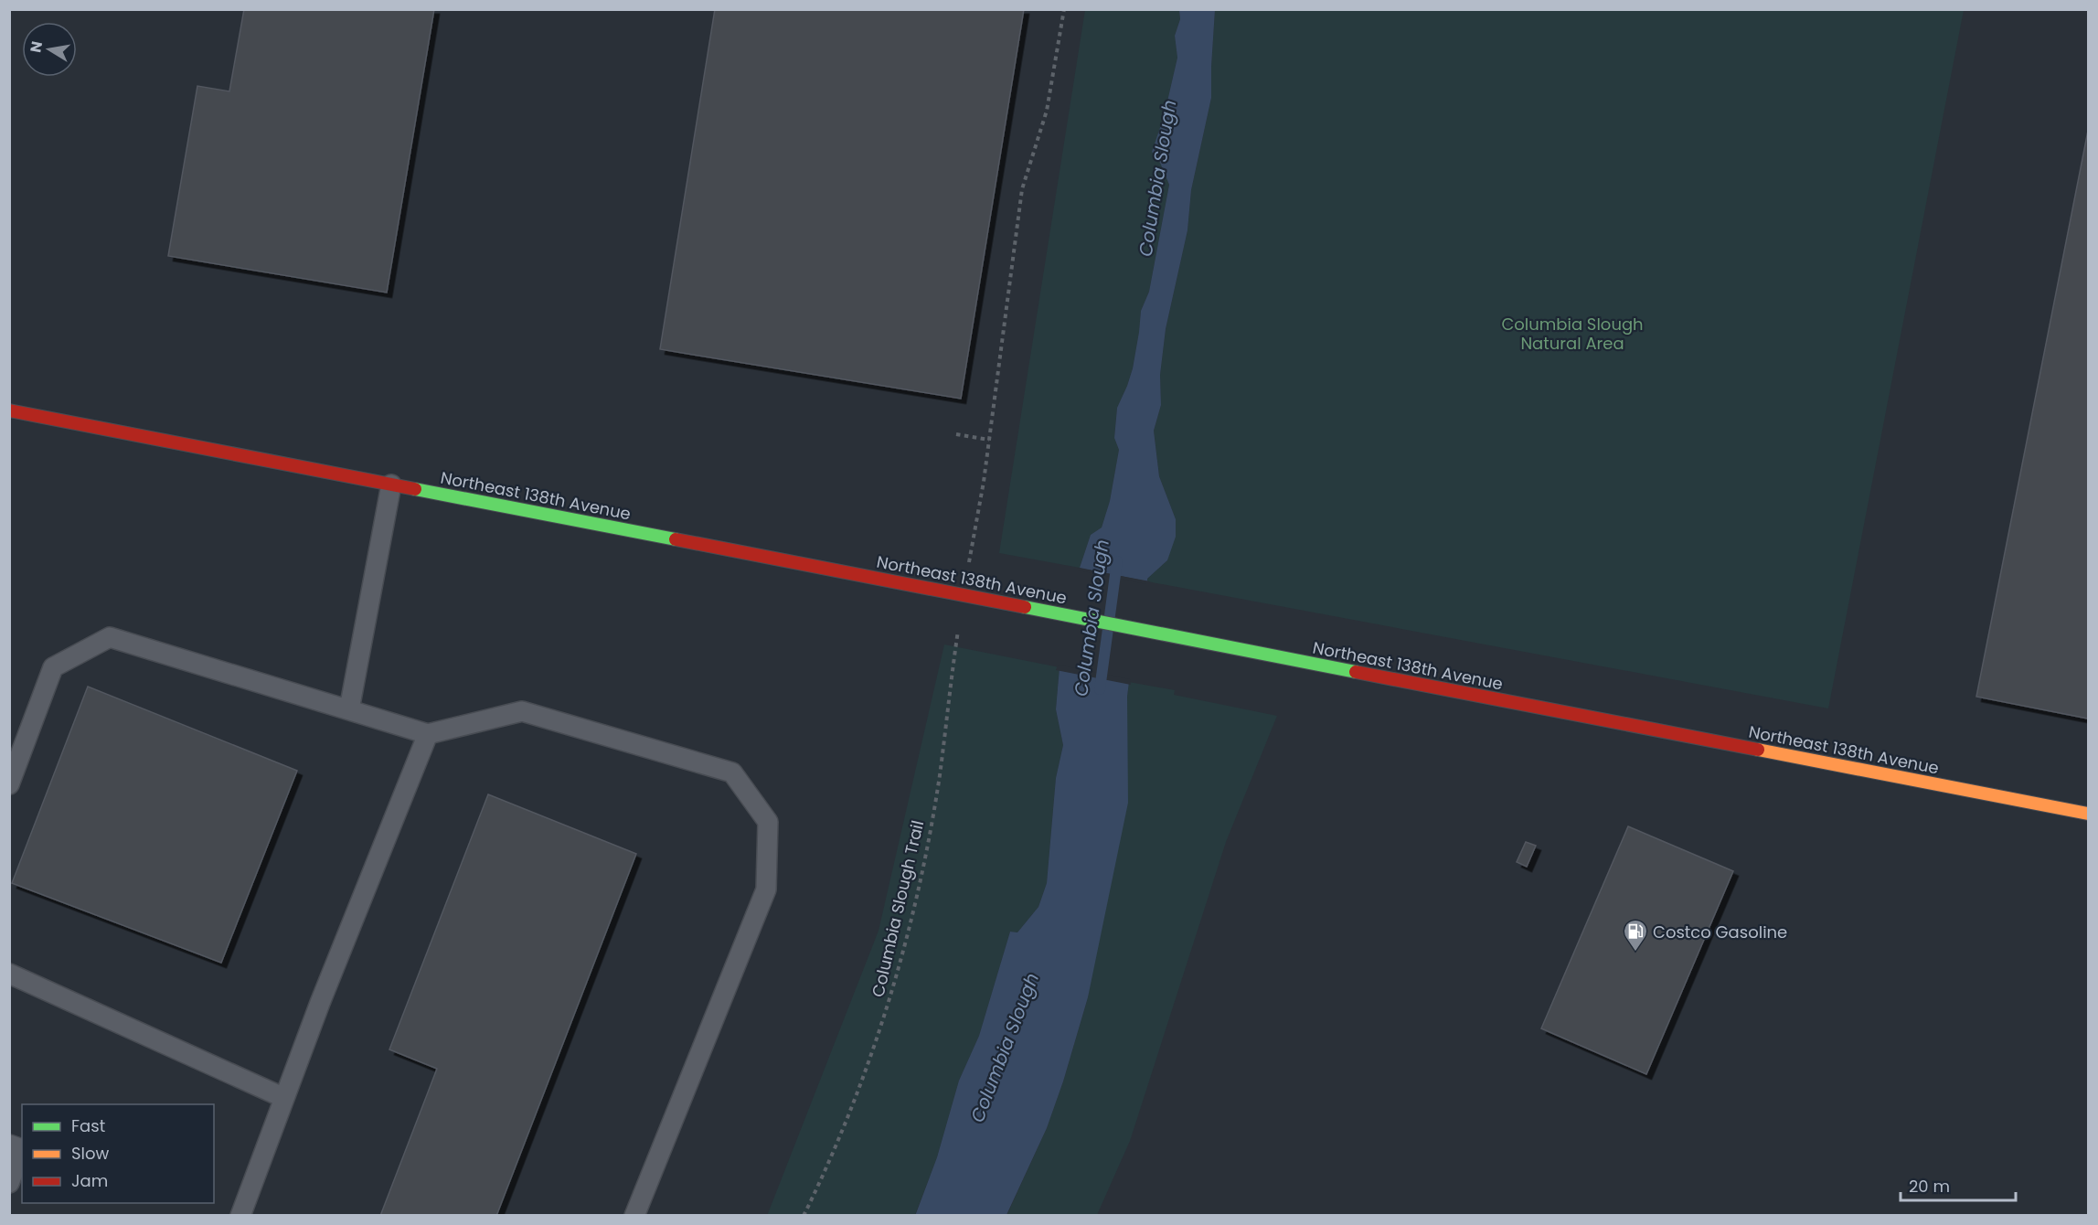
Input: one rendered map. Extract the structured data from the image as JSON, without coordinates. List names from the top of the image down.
{
  "streets": {
    "street": ["Northeast 138th Avenue"],
    "path": ["Columbia Slough Trail"]
  },
  "crossings": [
    ["Northeast 138th Avenue", "Columbia Slough Trail"]
  ],
  "water": ["Columbia Slough"],
  "parks": ["Columbia Slough Natural Area"],
  "places": {
    "fuel station": ["Costco Gasoline"]
  },
  "legend": ["Fast", "Slow", "Jam"],
  "scale_bar": "20 m",
  "north": "left"
}
